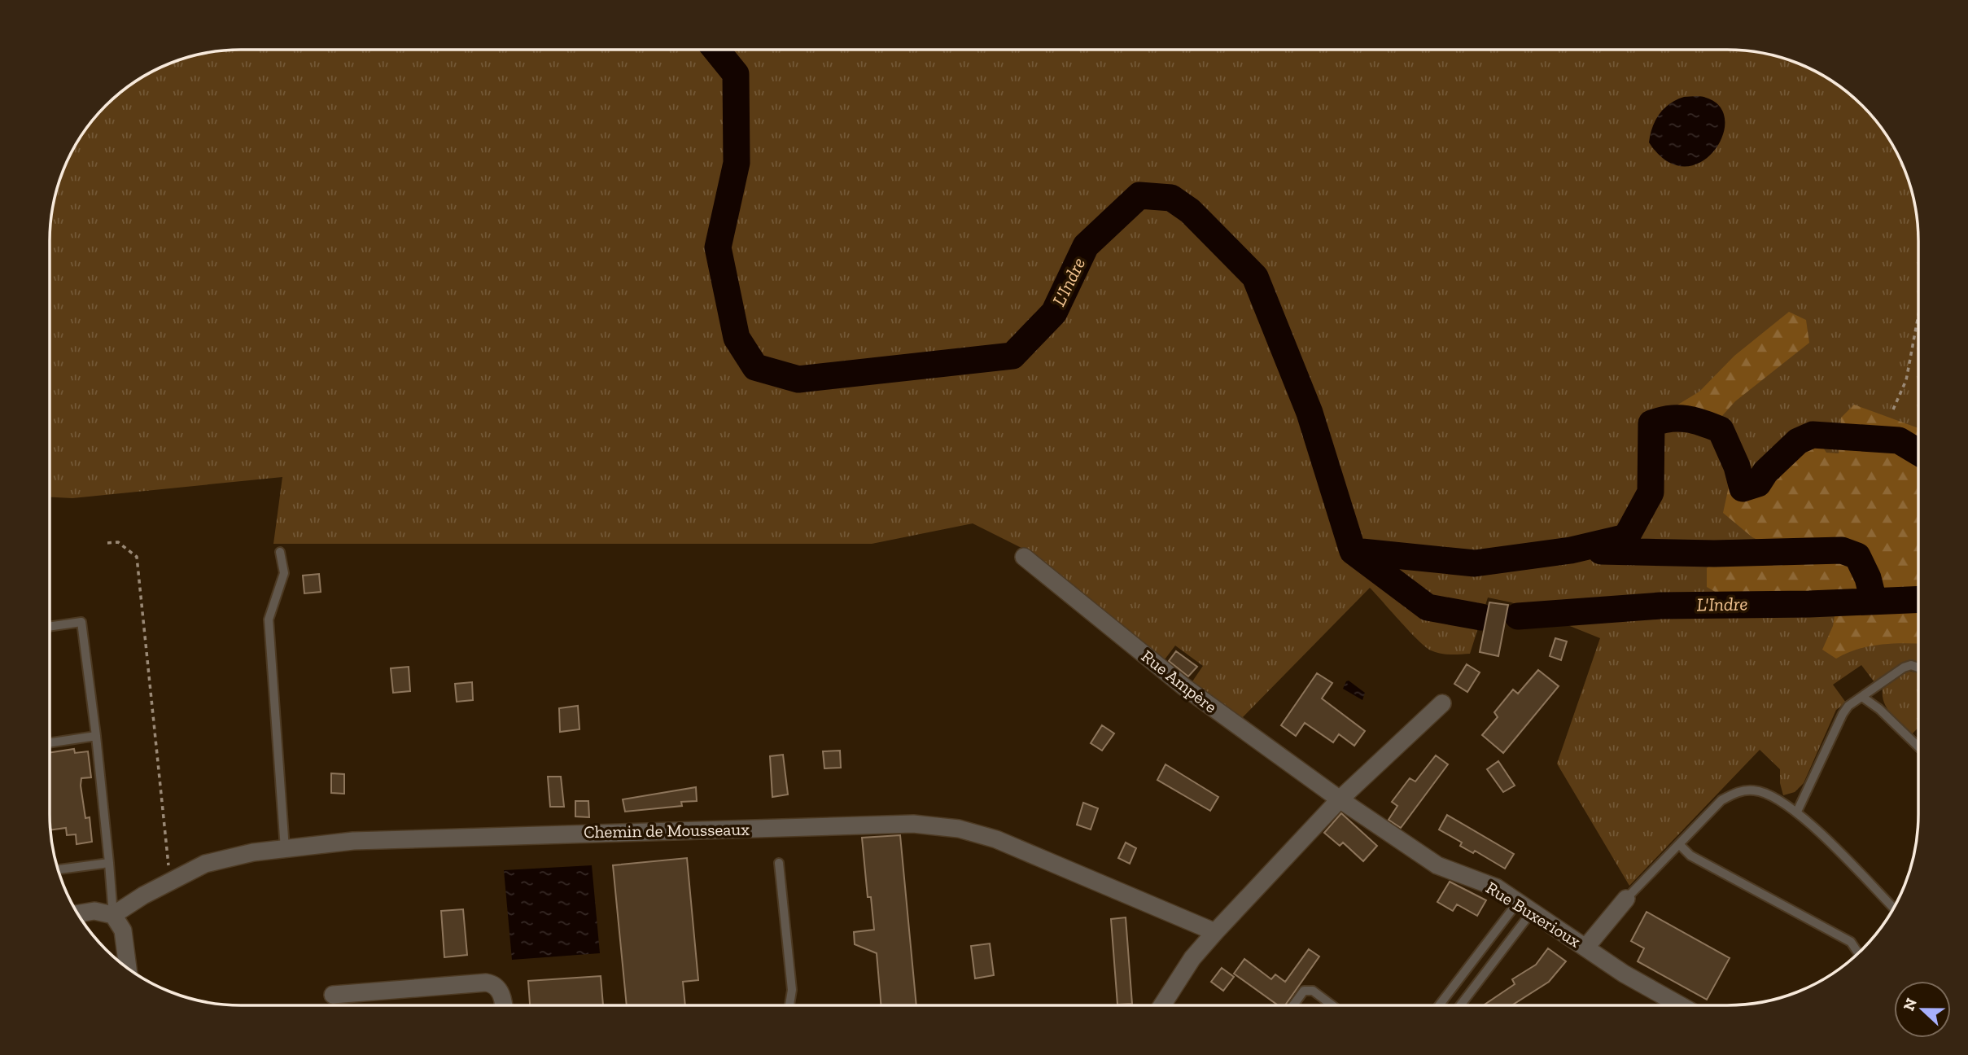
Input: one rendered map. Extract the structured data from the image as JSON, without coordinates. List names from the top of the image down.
{
  "streets": {
    "street": ["Rue Ampère", "Chemin de Mousseaux", "Rue Buxerioux"]
  },
  "crossings": [
    ["Rue Ampère", "Rue Buxerioux"]
  ],
  "water": ["L'Indre"],
  "north": "left"
}
